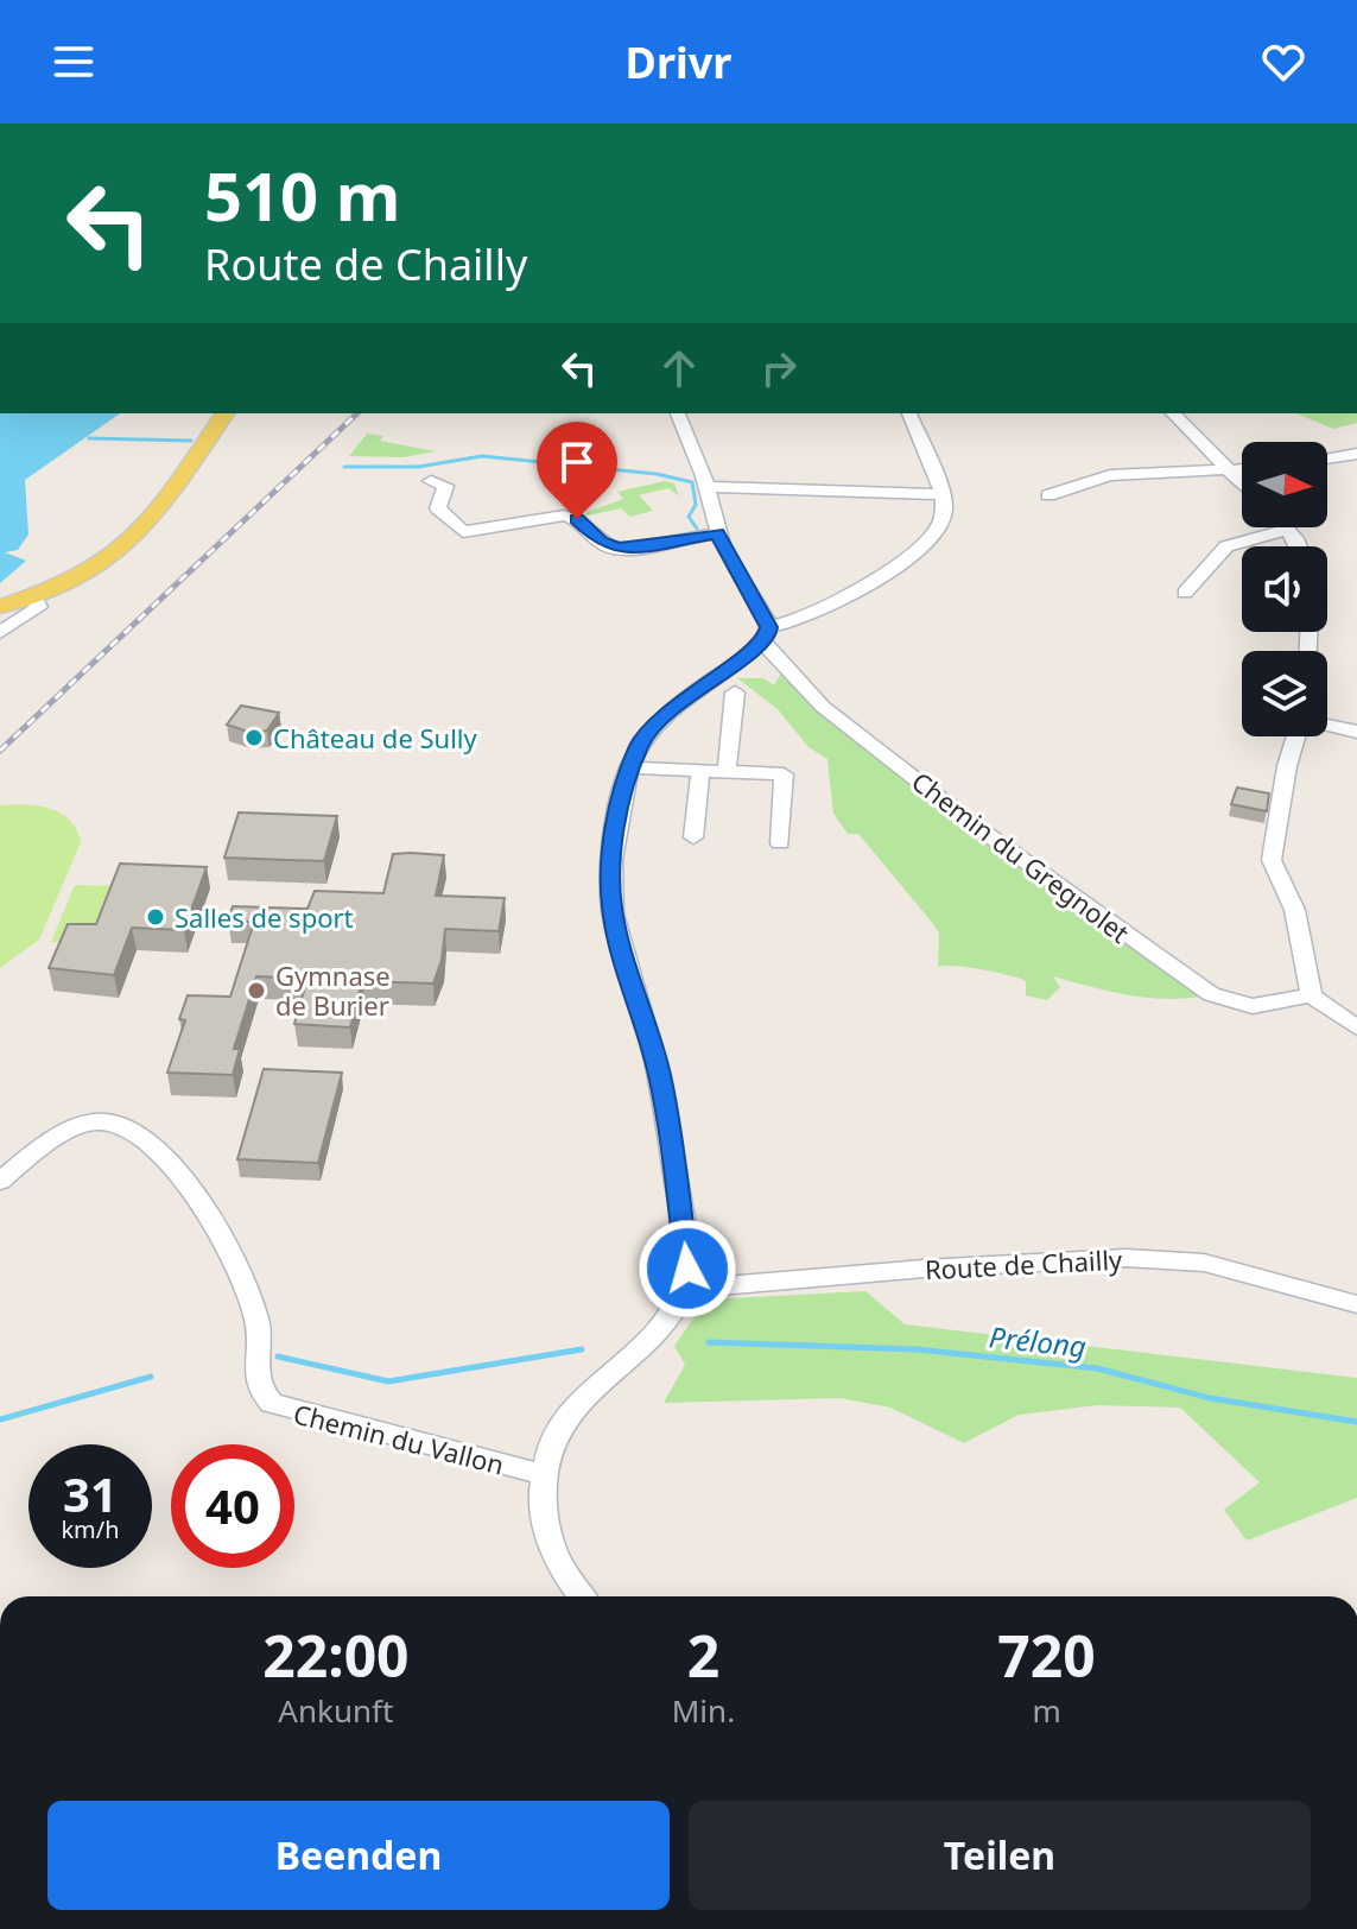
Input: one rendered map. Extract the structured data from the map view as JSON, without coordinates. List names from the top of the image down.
{
  "streets": {
    "street": ["Chemin du Gregnolet", "Route de Chailly", "Chemin du Vallon"]
  },
  "water": ["Prélong"],
  "places": ["Château de Sully", "Salles de sport", "Gymnase de Burier"],
  "north": "right",
  "page": {
    "header": "Drivr",
    "turn": ["510 m", "Route de Chailly"],
    "speed": "31 km/h",
    "limit": "40",
    "eta": [
      "22:00",
      "Ankunft",
      "2",
      "Min.",
      "720",
      "m"
    ],
    "buttons": ["Beenden", "Teilen"]
  }
}
